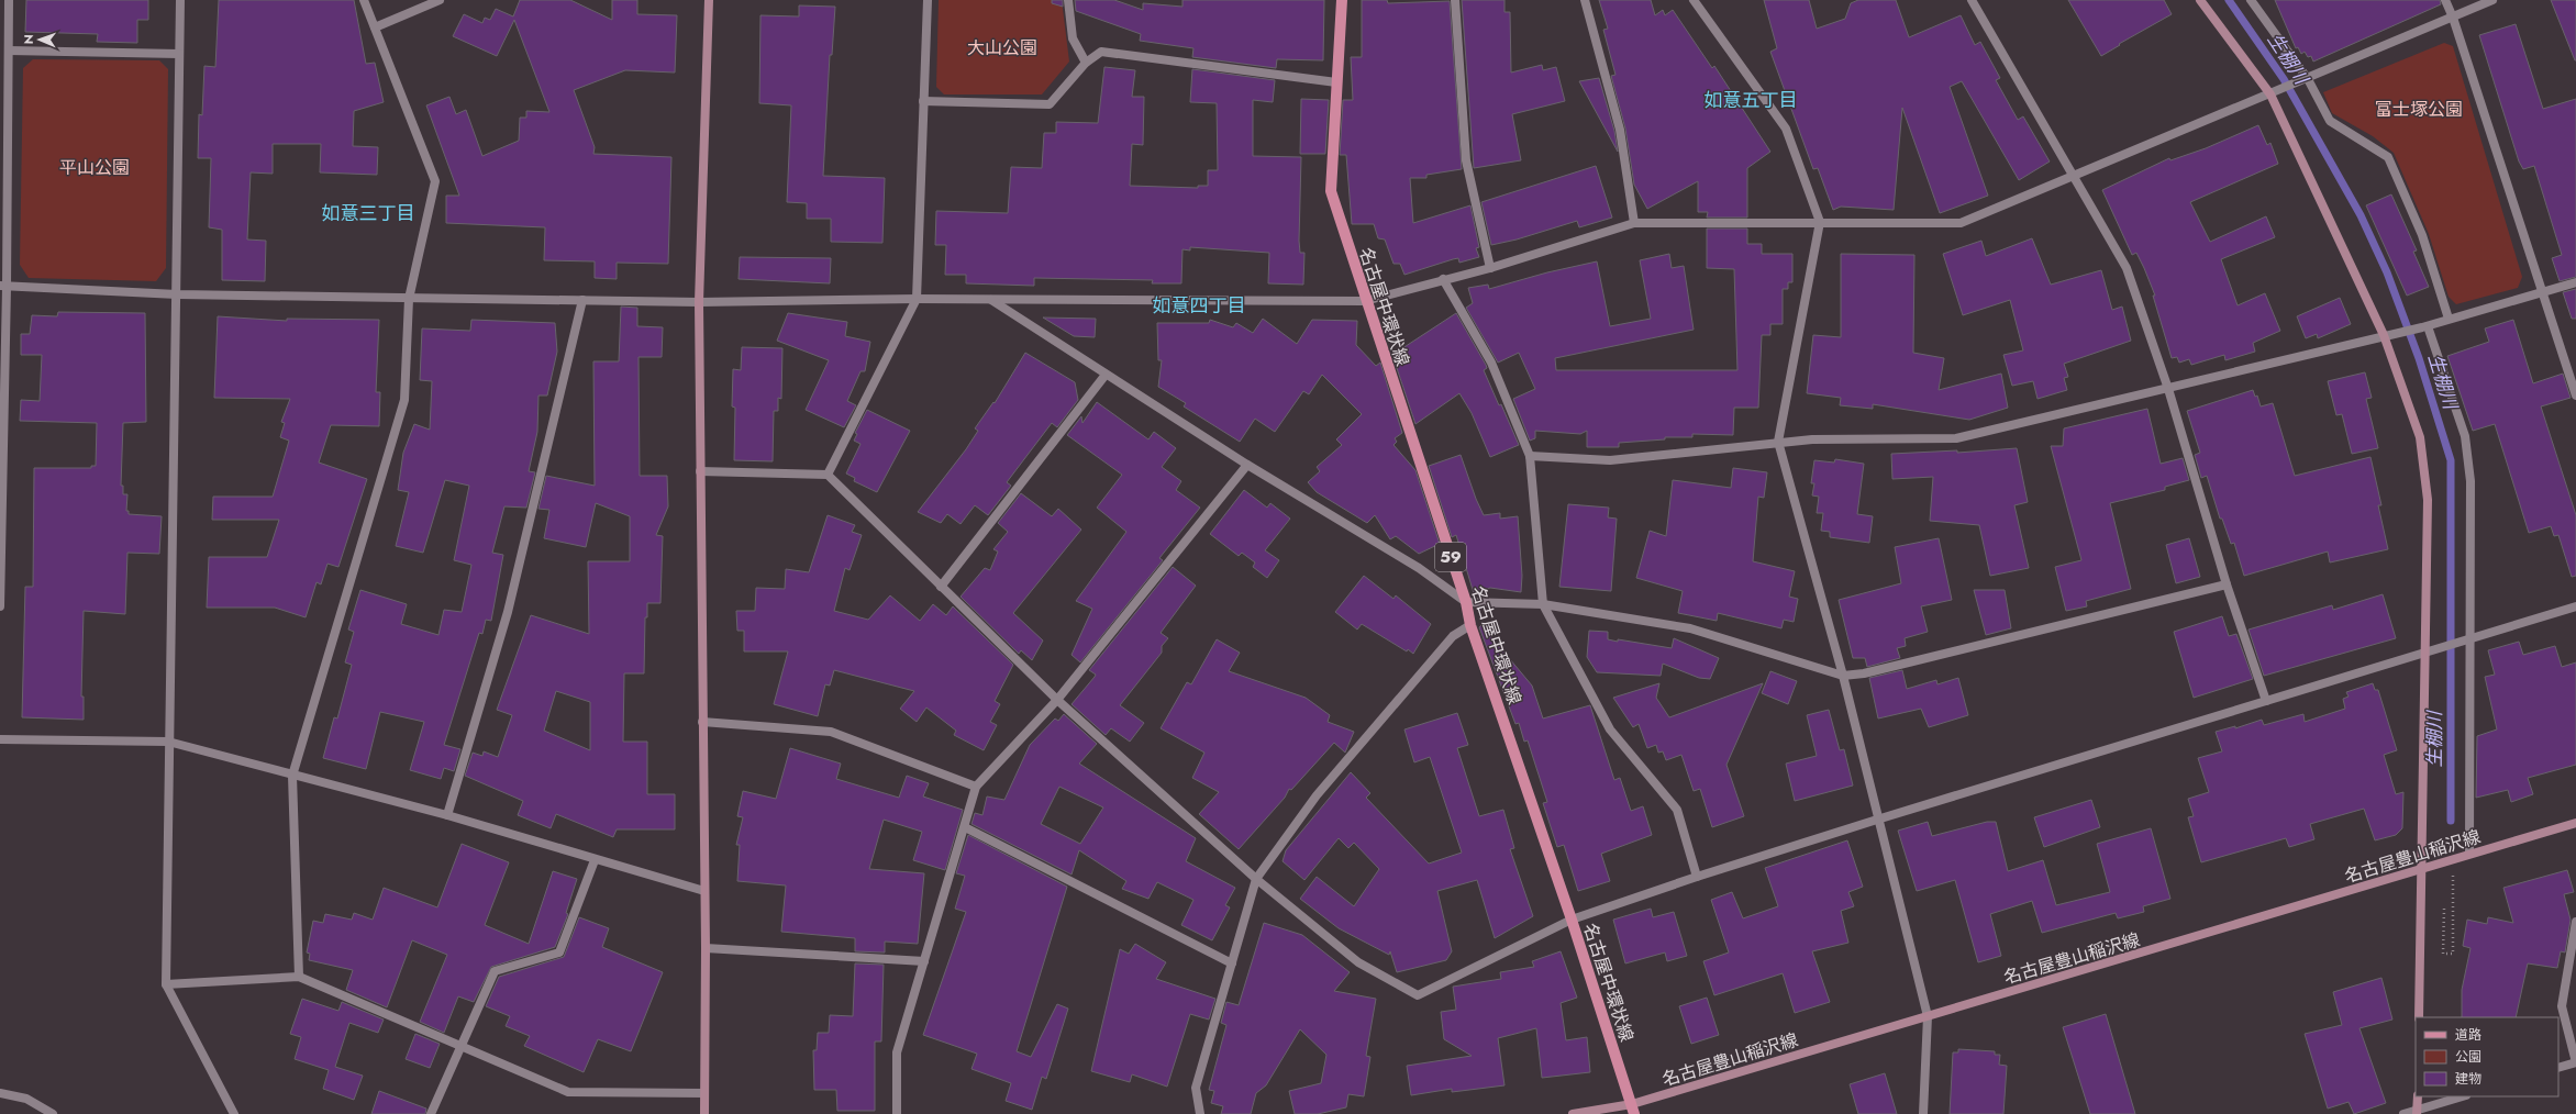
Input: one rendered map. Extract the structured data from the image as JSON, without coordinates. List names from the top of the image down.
{
  "streets": {
    "main road": ["名古屋中環状線", "59"],
    "street": ["名古屋豊山稲沢線"]
  },
  "crossings": [
    ["名古屋中環状線", "名古屋豊山稲沢線"]
  ],
  "districts": ["如意五丁目", "如意三丁目", "如意四丁目"],
  "water": ["生棚川"],
  "parks": ["大山公園", "富士塚公園", "平山公園"],
  "legend": ["道路", "公園", "建物"],
  "north": "left"
}
